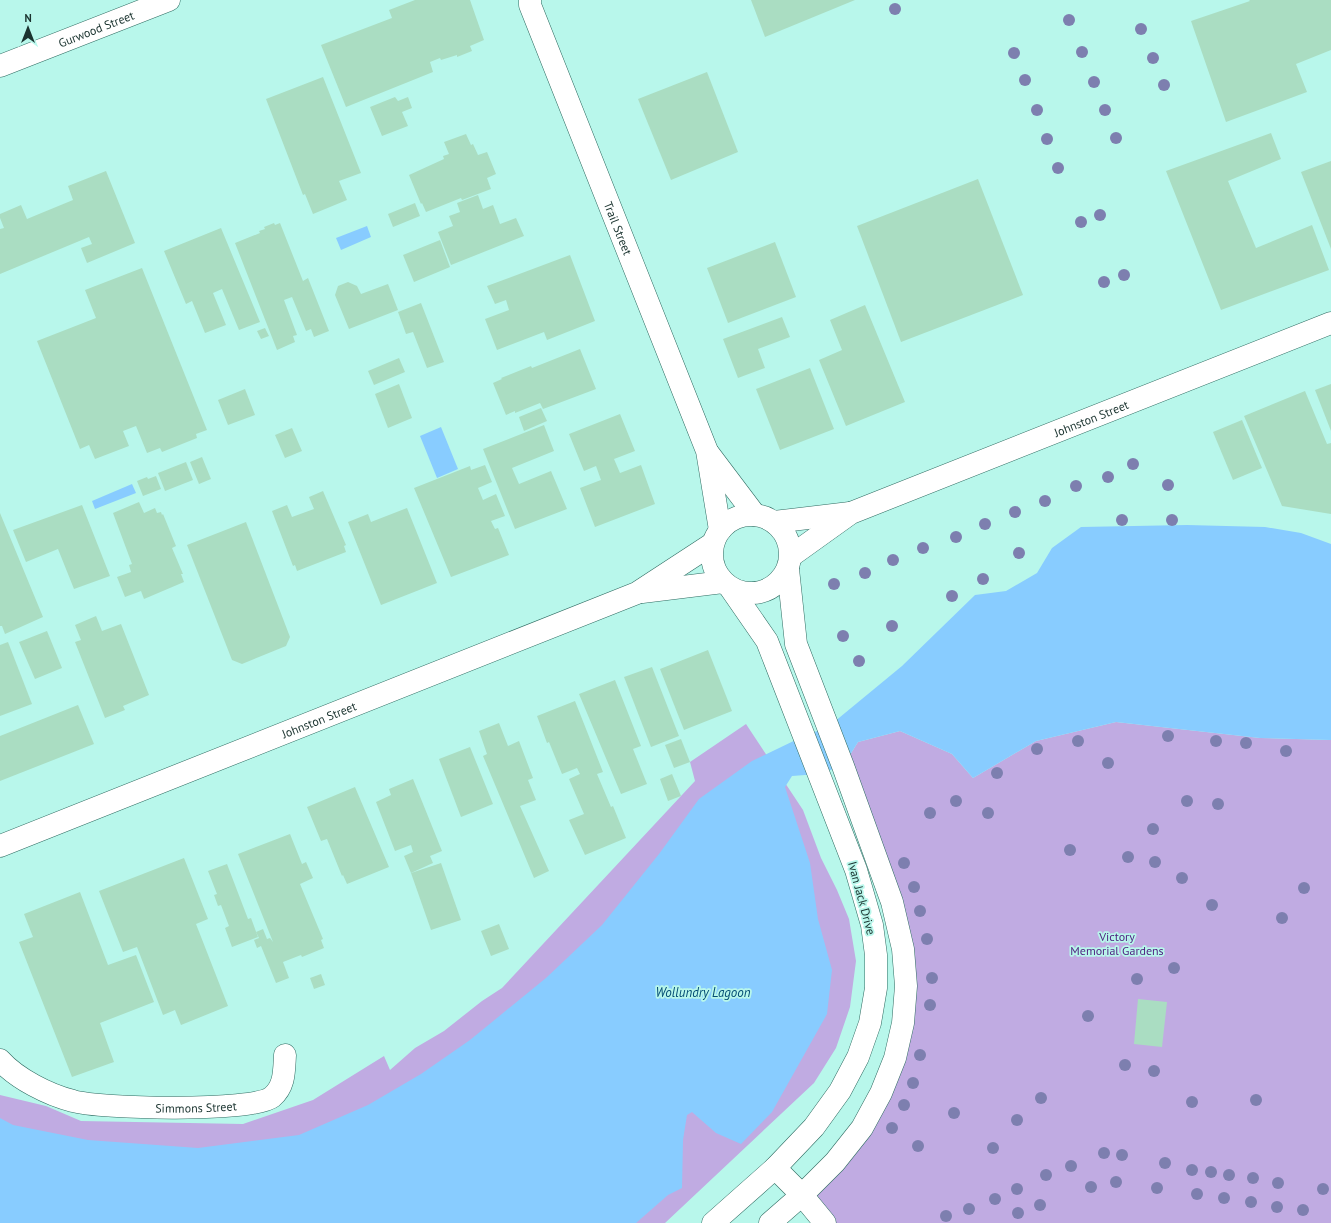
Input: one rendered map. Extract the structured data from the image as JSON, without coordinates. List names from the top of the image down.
{
  "streets": {
    "street": [
      "Gurwood Street",
      "Trail Street",
      "Johnston Street",
      "Ivan Jack Drive",
      "Simmons Street"
    ]
  },
  "crossings": [
    ["Trail Street", "Johnston Street"],
    ["Trail Street", "Ivan Jack Drive"],
    ["Johnston Street", "Ivan Jack Drive"]
  ],
  "water": ["Wollundry Lagoon"],
  "parks": ["Victory Memorial Gardens"],
  "north": "top"
}
